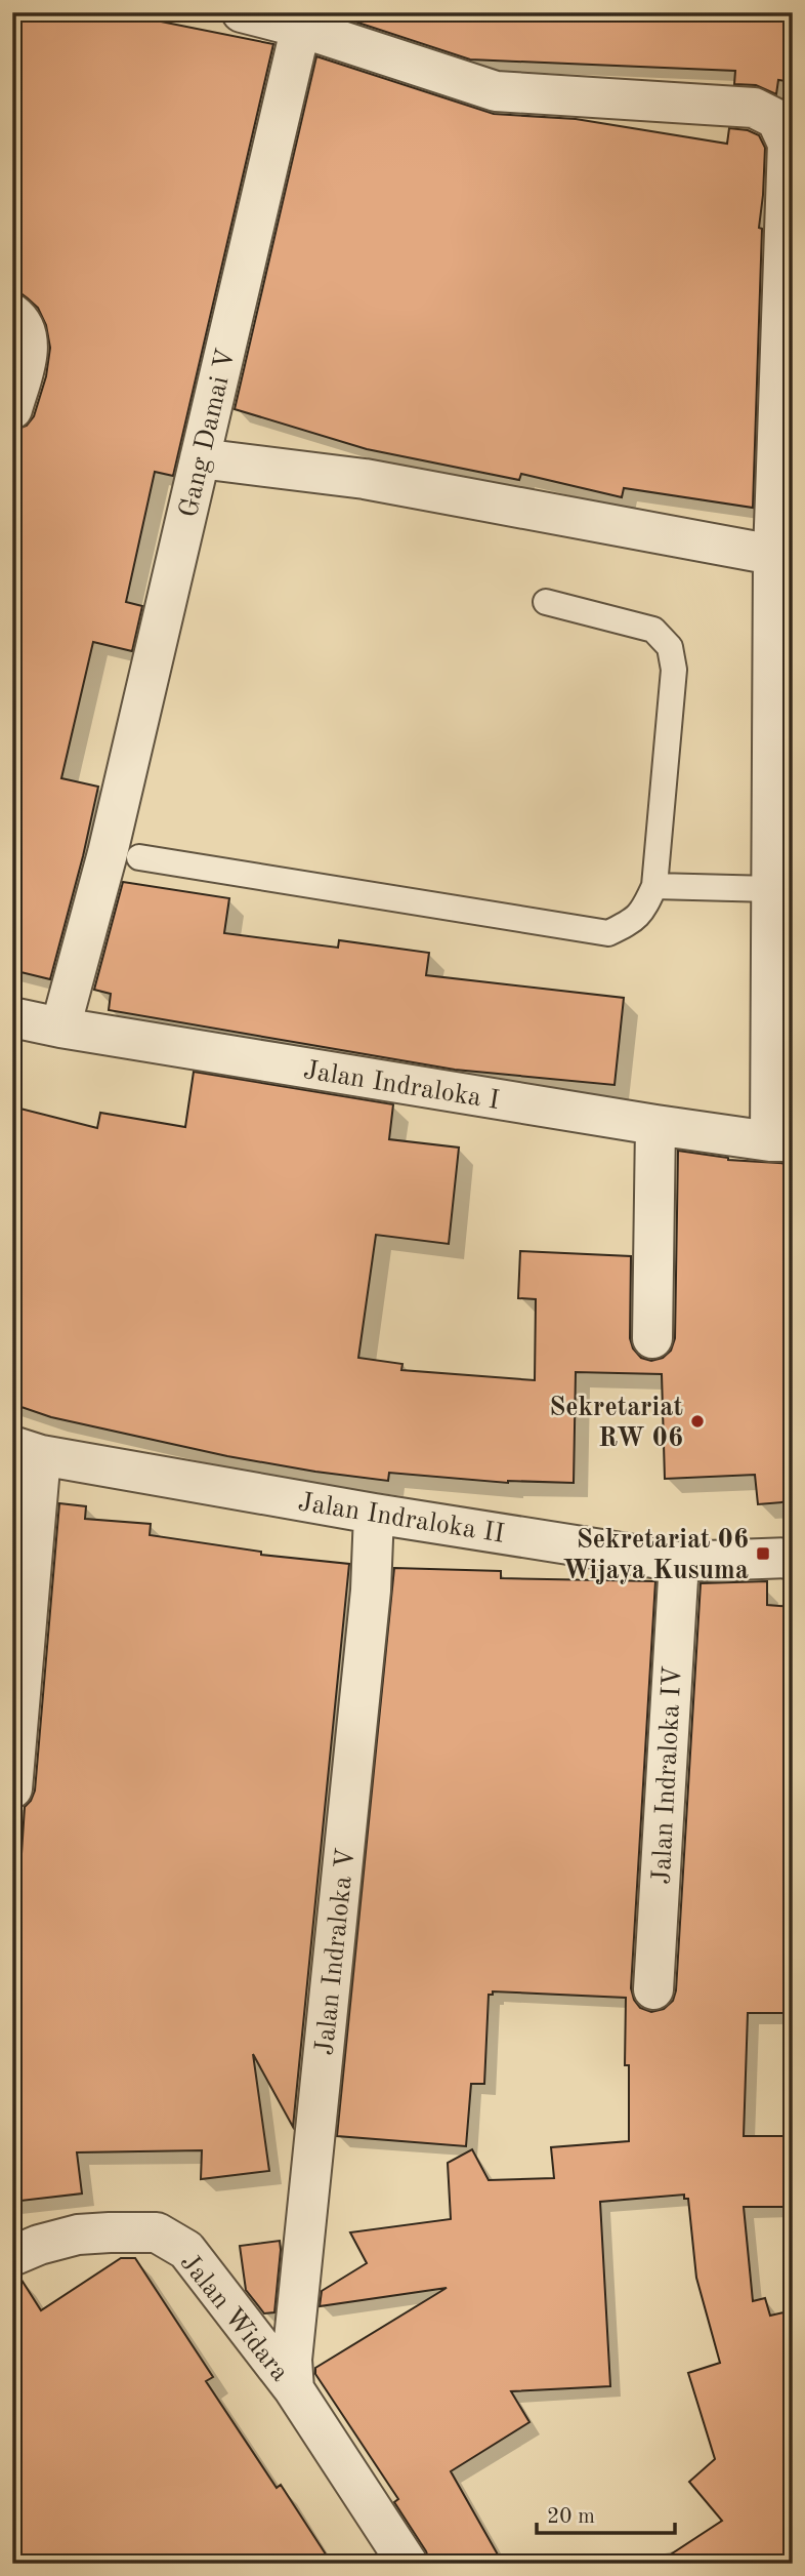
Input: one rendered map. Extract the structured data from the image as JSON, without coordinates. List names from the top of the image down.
{
  "streets": {
    "street": [
      "Gang Damai V",
      "Jalan Indraloka I",
      "Jalan Indraloka II",
      "Jalan Indraloka IV",
      "Jalan Indraloka V",
      "Jalan Widara"
    ]
  },
  "crossings": [
    ["Gang Damai V", "Jalan Indraloka I"],
    ["Jalan Indraloka II", "Jalan Indraloka IV"],
    ["Jalan Indraloka II", "Jalan Indraloka V"],
    ["Jalan Indraloka V", "Jalan Widara"]
  ],
  "places": {
    "other": ["Sekretariat RW 06"],
    "transit": ["Sekretariat 06 Wijaya Kusuma"]
  },
  "scale_bar": "20 m"
}
